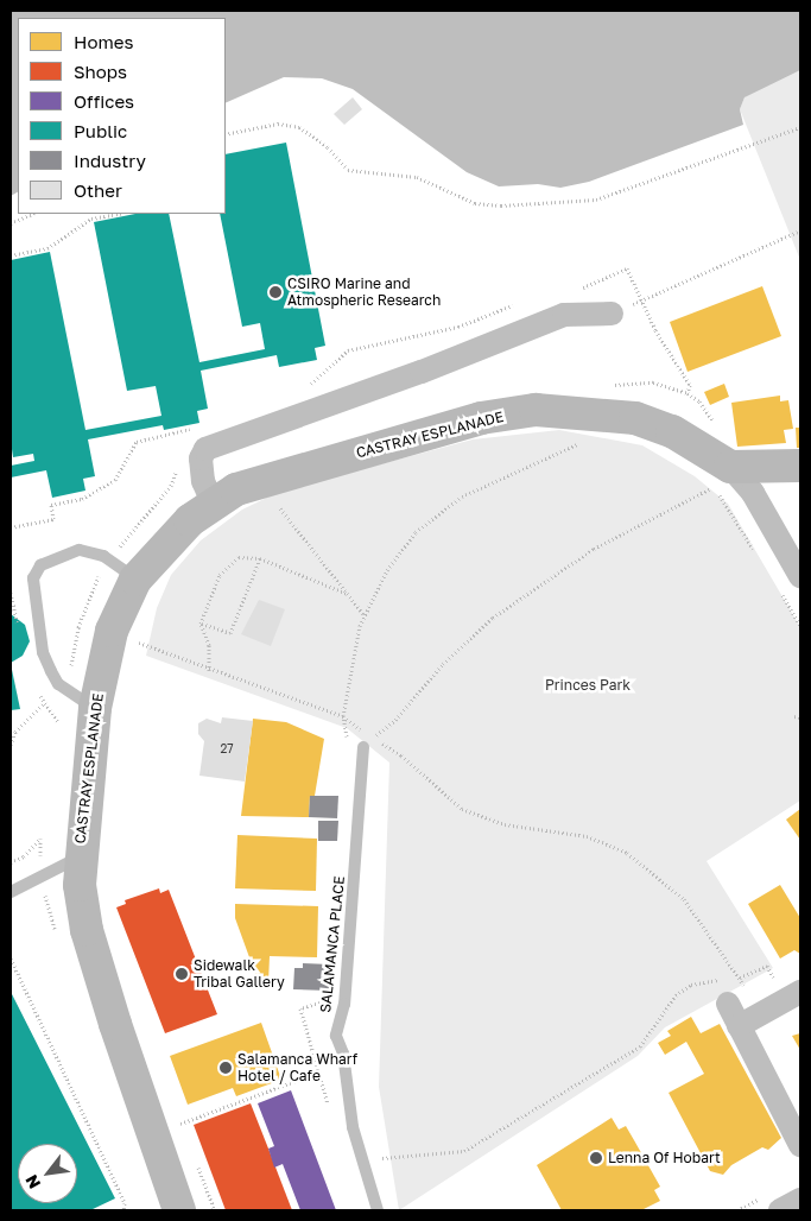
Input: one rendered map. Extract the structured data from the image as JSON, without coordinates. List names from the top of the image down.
{
  "streets": {
    "street": ["CASTRAY ESPLANADE"],
    "lane": ["SALAMANCA PLACE"]
  },
  "parks": ["Princes Park"],
  "places": [
    "CSIRO Marine and Atmospheric Research",
    "Sidewalk Tribal Gallery",
    "Salamanca Wharf Hotel / Cafe",
    "Lenna Of Hobart"
  ],
  "house_numbers": ["27"],
  "legend": [
    "Homes",
    "Shops",
    "Offices",
    "Public",
    "Industry",
    "Other"
  ],
  "north": "bottom left"
}
